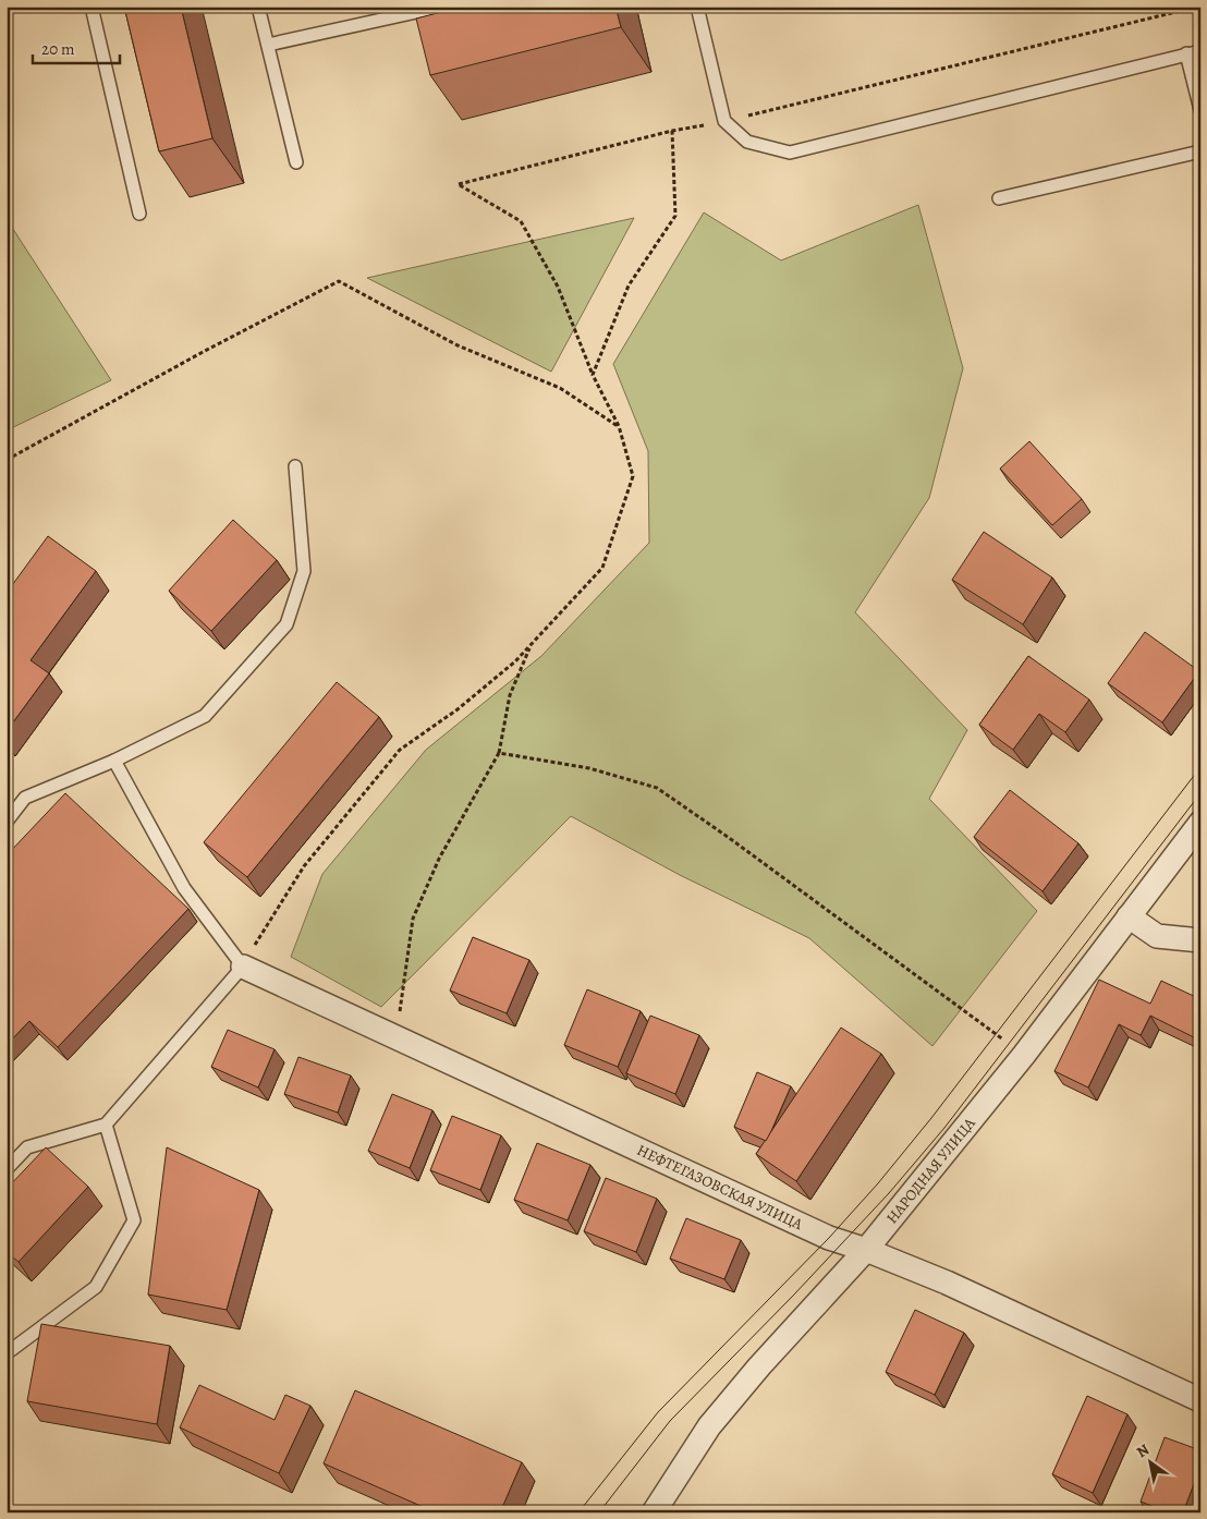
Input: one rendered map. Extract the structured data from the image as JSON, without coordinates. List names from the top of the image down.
{
  "streets": {
    "street": ["НАРОДНАЯ УЛИЦА", "НЕФТЕГАЗОВСКАЯ УЛИЦА"]
  },
  "crossings": [
    ["НАРОДНАЯ УЛИЦА", "НЕФТЕГАЗОВСКАЯ УЛИЦА"]
  ],
  "scale_bar": "20 m",
  "north": "top left"
}
